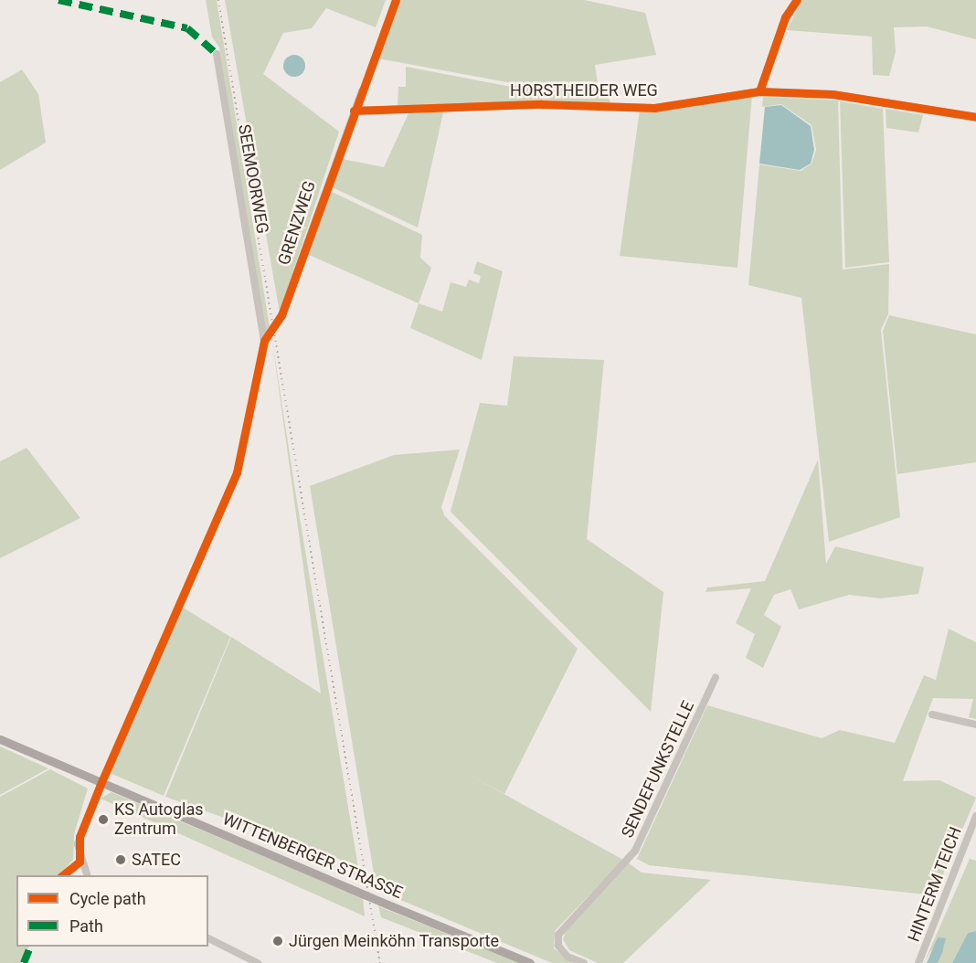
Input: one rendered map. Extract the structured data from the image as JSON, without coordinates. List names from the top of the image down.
{
  "streets": {
    "main road": ["WITTENBERGER STRASSE"],
    "street": [
      "HORSTHEIDER WEG",
      "SEEMOORWEG",
      "GRENZWEG",
      "SENDEFUNKSTELLE",
      "HINTERM TEICH"
    ]
  },
  "crossings": [
    ["HORSTHEIDER WEG", "GRENZWEG"],
    ["SEEMOORWEG", "GRENZWEG"]
  ],
  "places": ["KS Autoglas Zentrum", "SATEC", "Jürgen Meinköhn Transporte"],
  "legend": ["Cycle path", "Path"]
}
